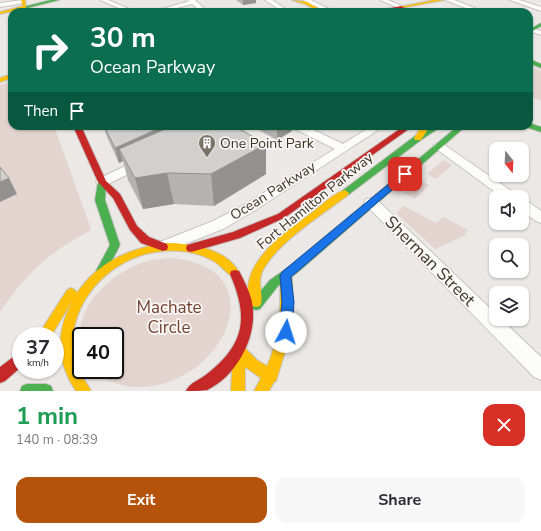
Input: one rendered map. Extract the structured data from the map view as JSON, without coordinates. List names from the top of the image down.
{
  "streets": {
    "main road": ["Fort Hamilton Parkway"],
    "street": ["Ocean Parkway", "Sherman Street"]
  },
  "parks": ["Machate Circle"],
  "places": {
    "building": ["One Point Park"]
  },
  "north": "bottom",
  "page": {
    "turn": ["30 m", "Ocean Parkway"],
    "then": "Then",
    "speed": "37 km/h",
    "limit": "40",
    "heading": ["1 min", "140 m · 08:39"],
    "buttons": ["Exit", "Share"]
  }
}
